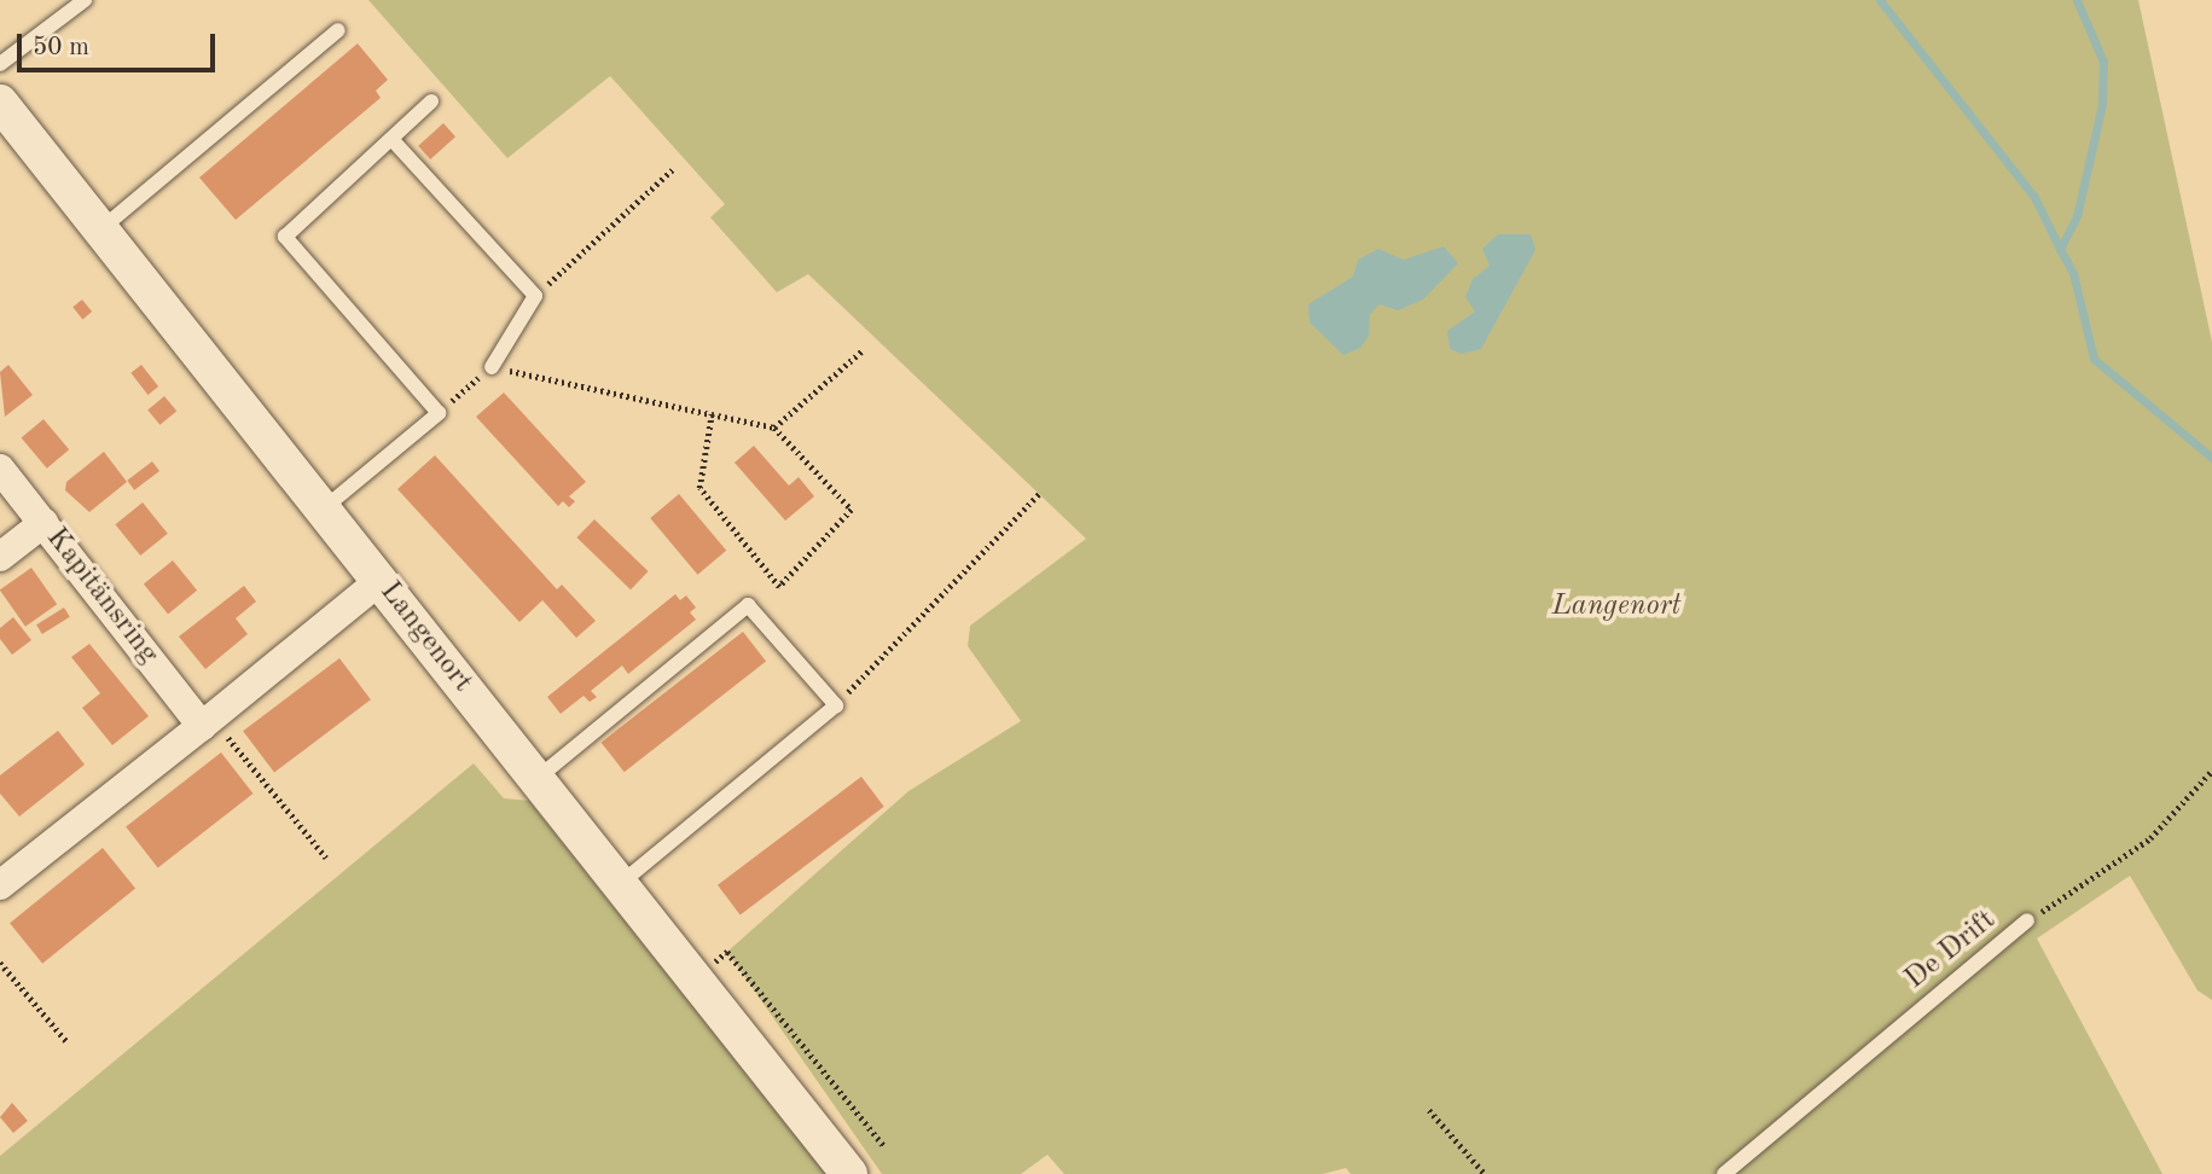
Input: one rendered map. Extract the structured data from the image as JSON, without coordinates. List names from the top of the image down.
{
  "streets": {
    "street": ["Kapitänsring", "Langenort"],
    "lane": ["De Drift"]
  },
  "parks": ["Langenort"],
  "scale_bar": "50 m"
}
